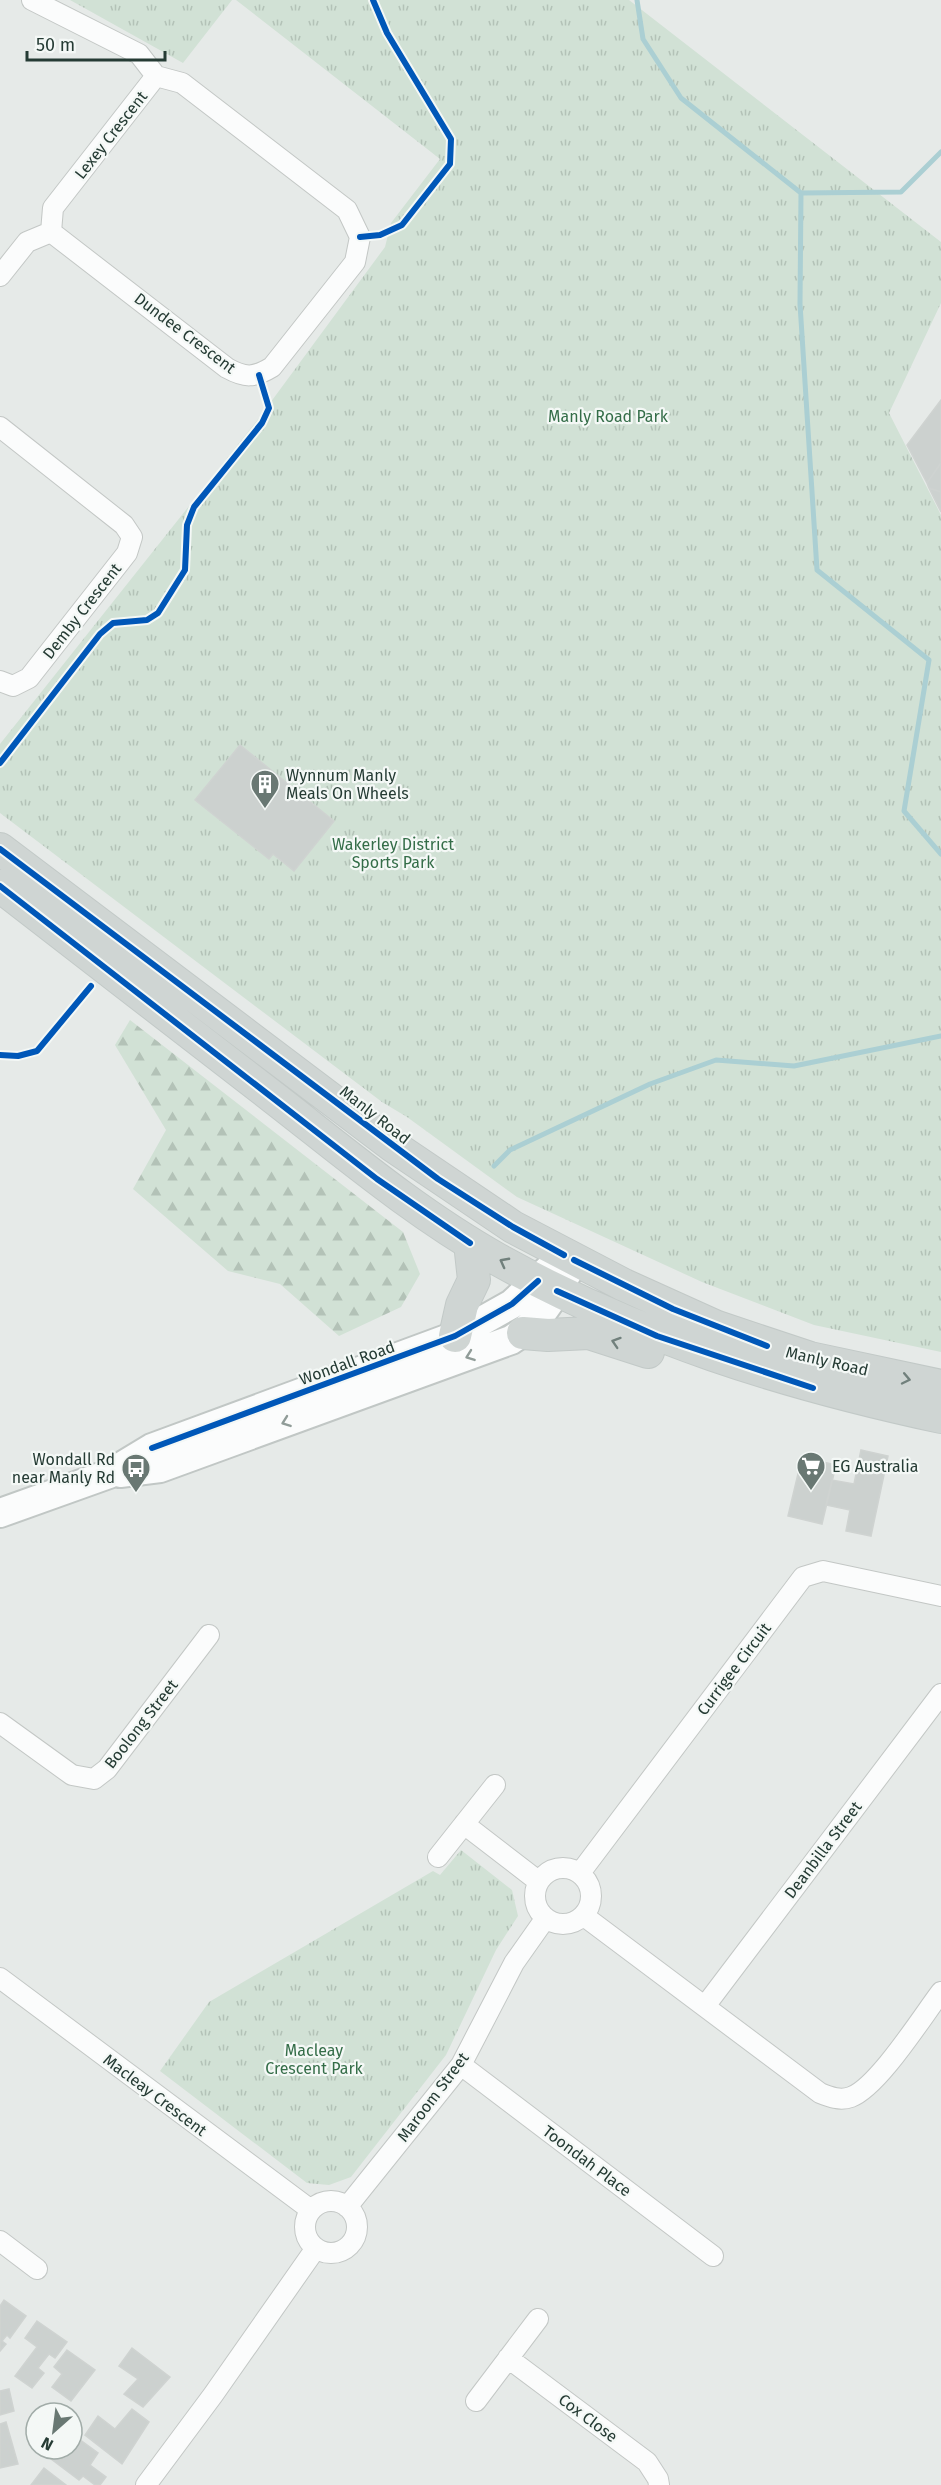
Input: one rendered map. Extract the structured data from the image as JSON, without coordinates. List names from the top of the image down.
{
  "streets": {
    "main road": ["Manly Road", "Wondall Road"],
    "street": [
      "Lexey Crescent",
      "Dundee Crescent",
      "Demby Crescent",
      "Currigee Circuit",
      "Boolong Street",
      "Deanbilla Street",
      "Macleay Crescent",
      "Maroom Street",
      "Toondah Place",
      "Cox Close"
    ]
  },
  "crossings": [
    ["Lexey Crescent", "Dundee Crescent"],
    ["Manly Road", "Wondall Road"],
    ["Currigee Circuit", "Maroom Street"],
    ["Macleay Crescent", "Maroom Street"],
    ["Maroom Street", "Toondah Place"]
  ],
  "parks": ["Manly Road Park", "Wakerley District Sports Park", "Macleay Crescent Park"],
  "places": {
    "building": ["Wynnum Manly Meals On Wheels"],
    "supermarket": ["EG Australia"],
    "bus stop": ["Wondall Rd near Manly Rd"]
  },
  "scale_bar": "50 m",
  "north": "bottom left"
}
